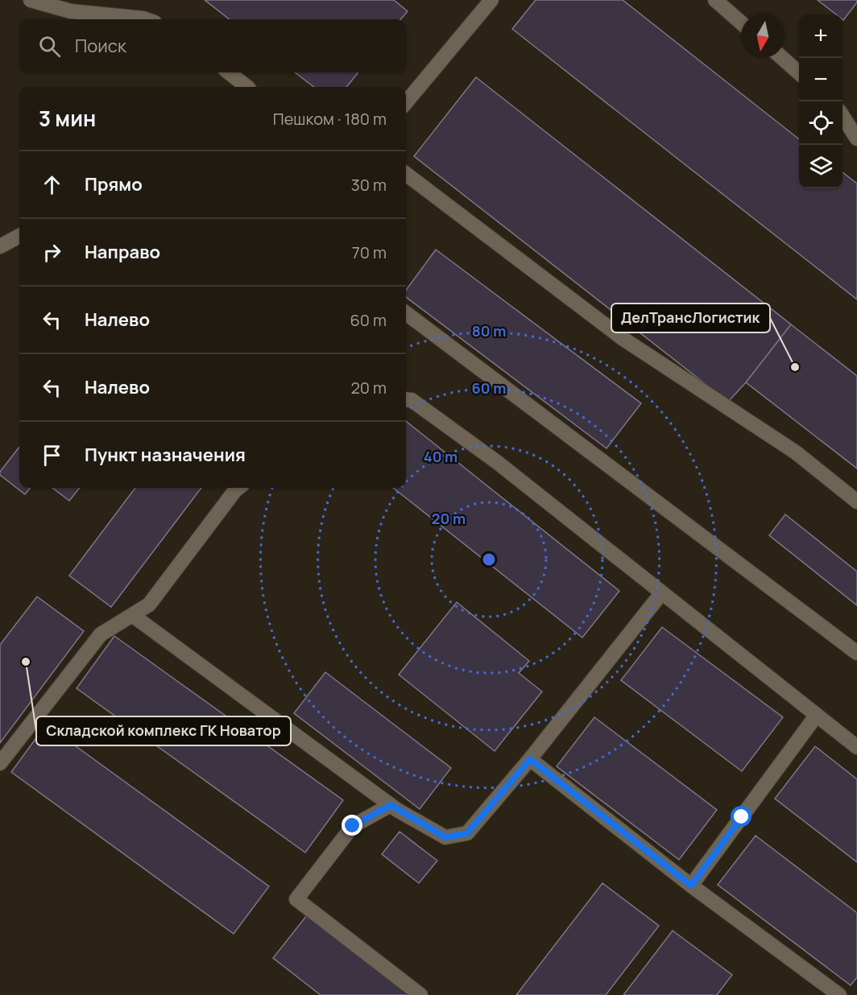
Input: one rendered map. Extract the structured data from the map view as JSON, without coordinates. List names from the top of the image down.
{
  "places": ["ДелТрансЛогистик", "Складской комплекс ГК Новатор"],
  "north": "bottom",
  "page": {
    "map_buttons": ["+", "−"],
    "search": "Поиск",
    "heading": ["3 мин", "Пешком · 180 m"],
    "list": [
      ["Прямо", "30 m"],
      ["Направо", "70 m"],
      ["Налево", "60 m"],
      ["Налево", "20 m"],
      "Пункт назначения"
    ]
  },
  "rings": [
    "80 m",
    "60 m",
    "40 m",
    "20 m"
  ]
}
